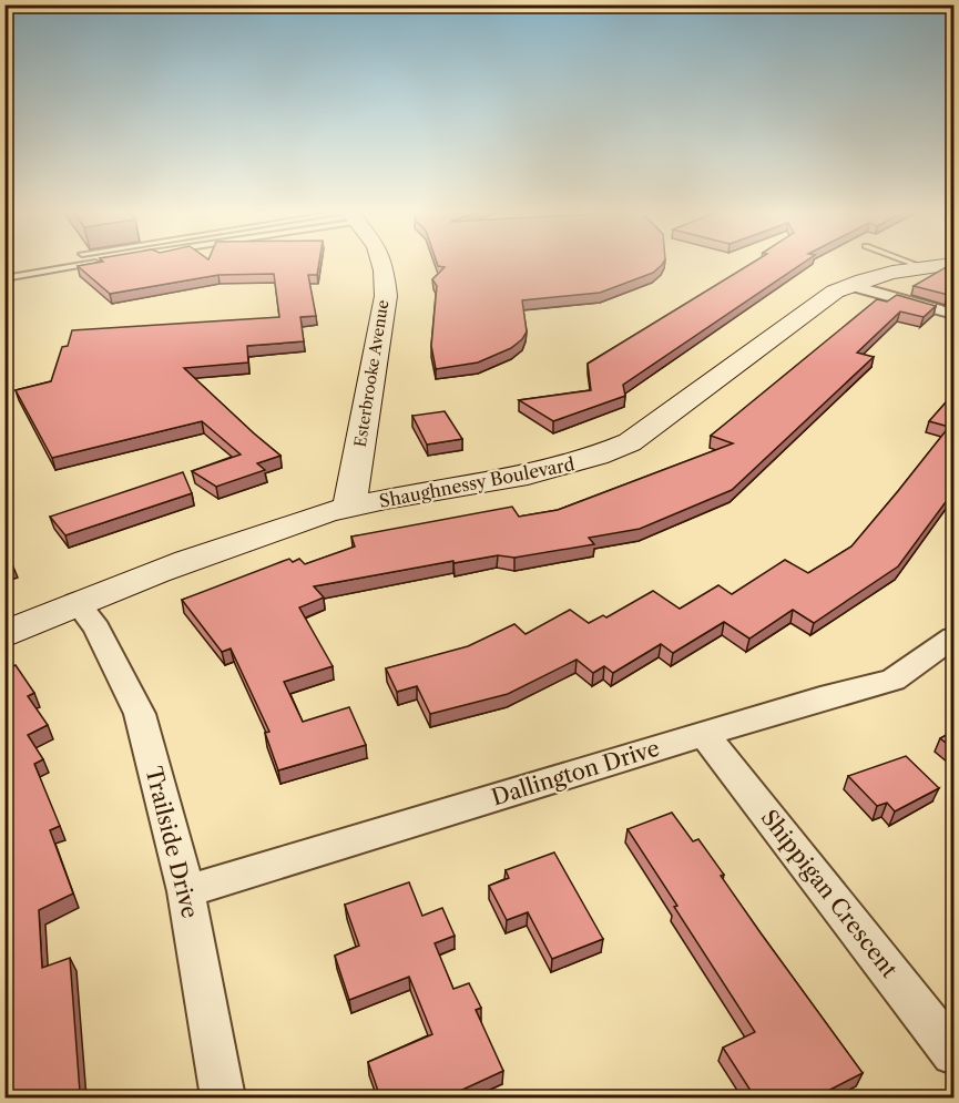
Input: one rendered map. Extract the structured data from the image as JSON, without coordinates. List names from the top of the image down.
{
  "streets": {
    "street": [
      "Esterbrooke Avenue",
      "Shaughnessy Boulevard",
      "Dallington Drive",
      "Trailside Drive",
      "Shippigan Crescent"
    ]
  },
  "crossings": [
    ["Esterbrooke Avenue", "Shaughnessy Boulevard"],
    ["Shaughnessy Boulevard", "Trailside Drive"],
    ["Dallington Drive", "Trailside Drive"],
    ["Dallington Drive", "Shippigan Crescent"]
  ]
}
